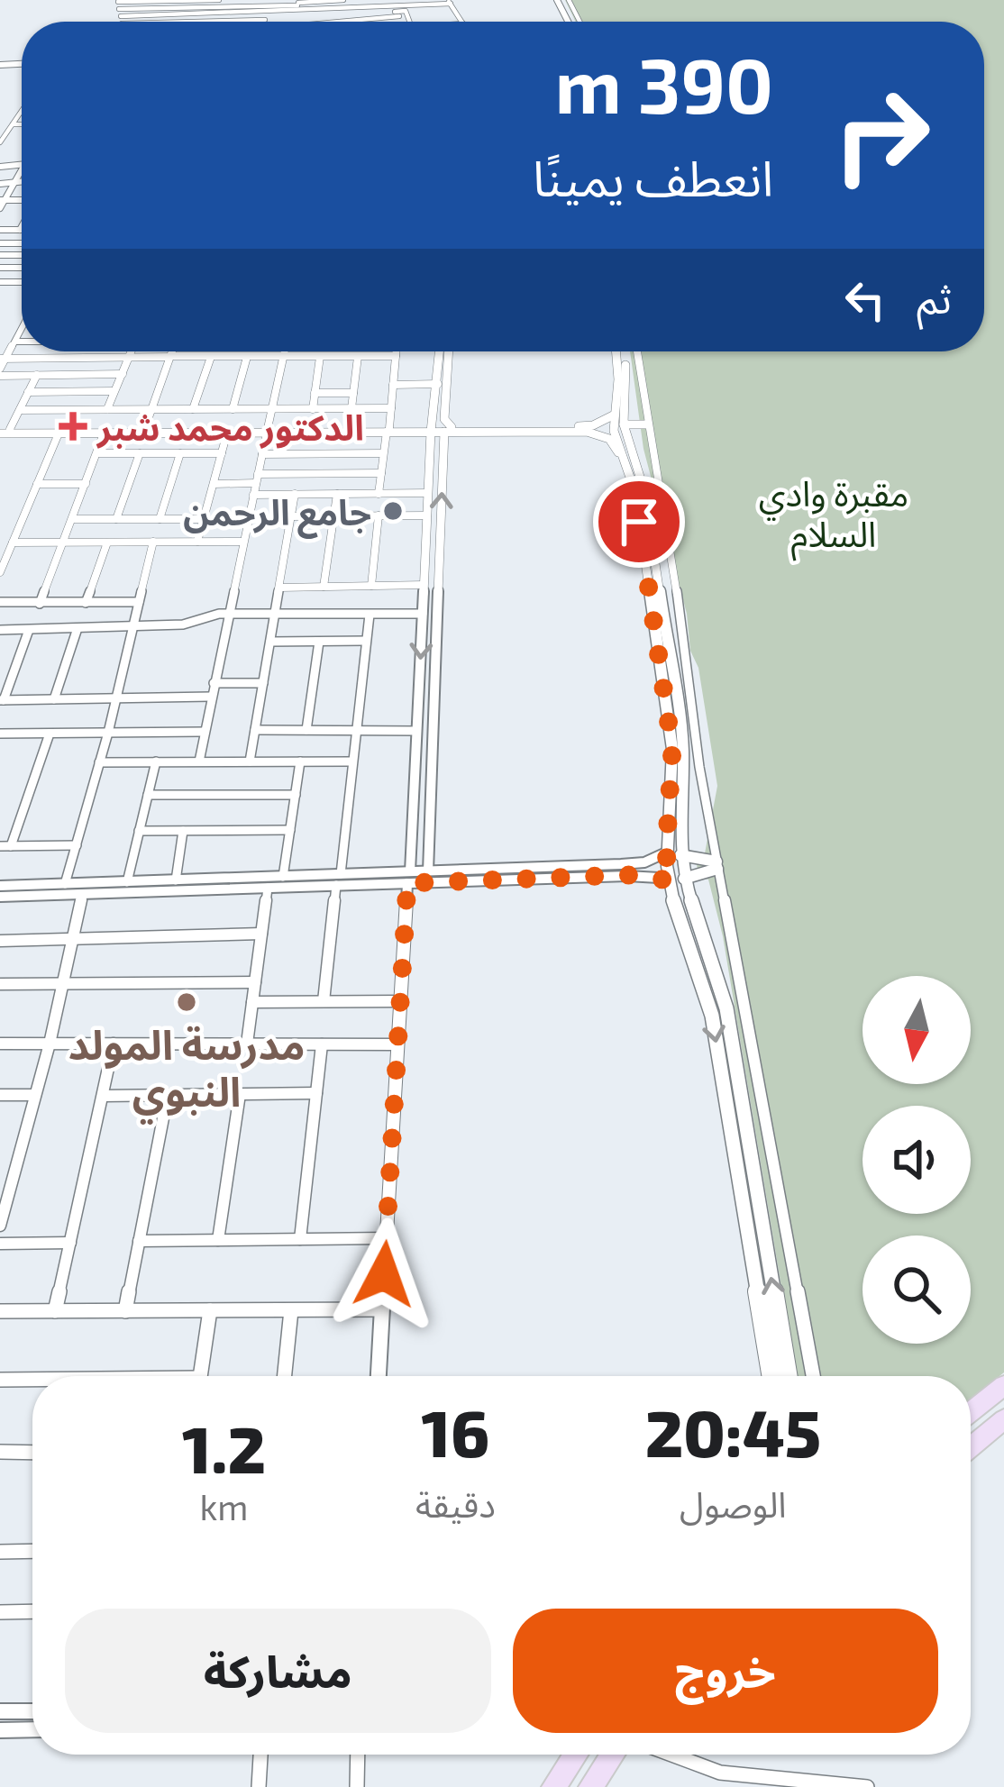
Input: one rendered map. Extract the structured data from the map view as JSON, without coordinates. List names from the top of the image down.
{
  "parks": ["مقبرة وادي السلام"],
  "places": {
    "health": ["الدكتور محمد شبر"],
    "other": ["جامع الرحمن", "مدرسة المولد النبوي"]
  },
  "north": "bottom",
  "page": {
    "turn": ["390 m", "انعطف يمينًا"],
    "then": "ثم",
    "eta": [
      "20:45",
      "الوصول",
      "16",
      "دقيقة",
      "1.2",
      "km"
    ],
    "buttons": ["خروج", "مشاركة"]
  }
}
